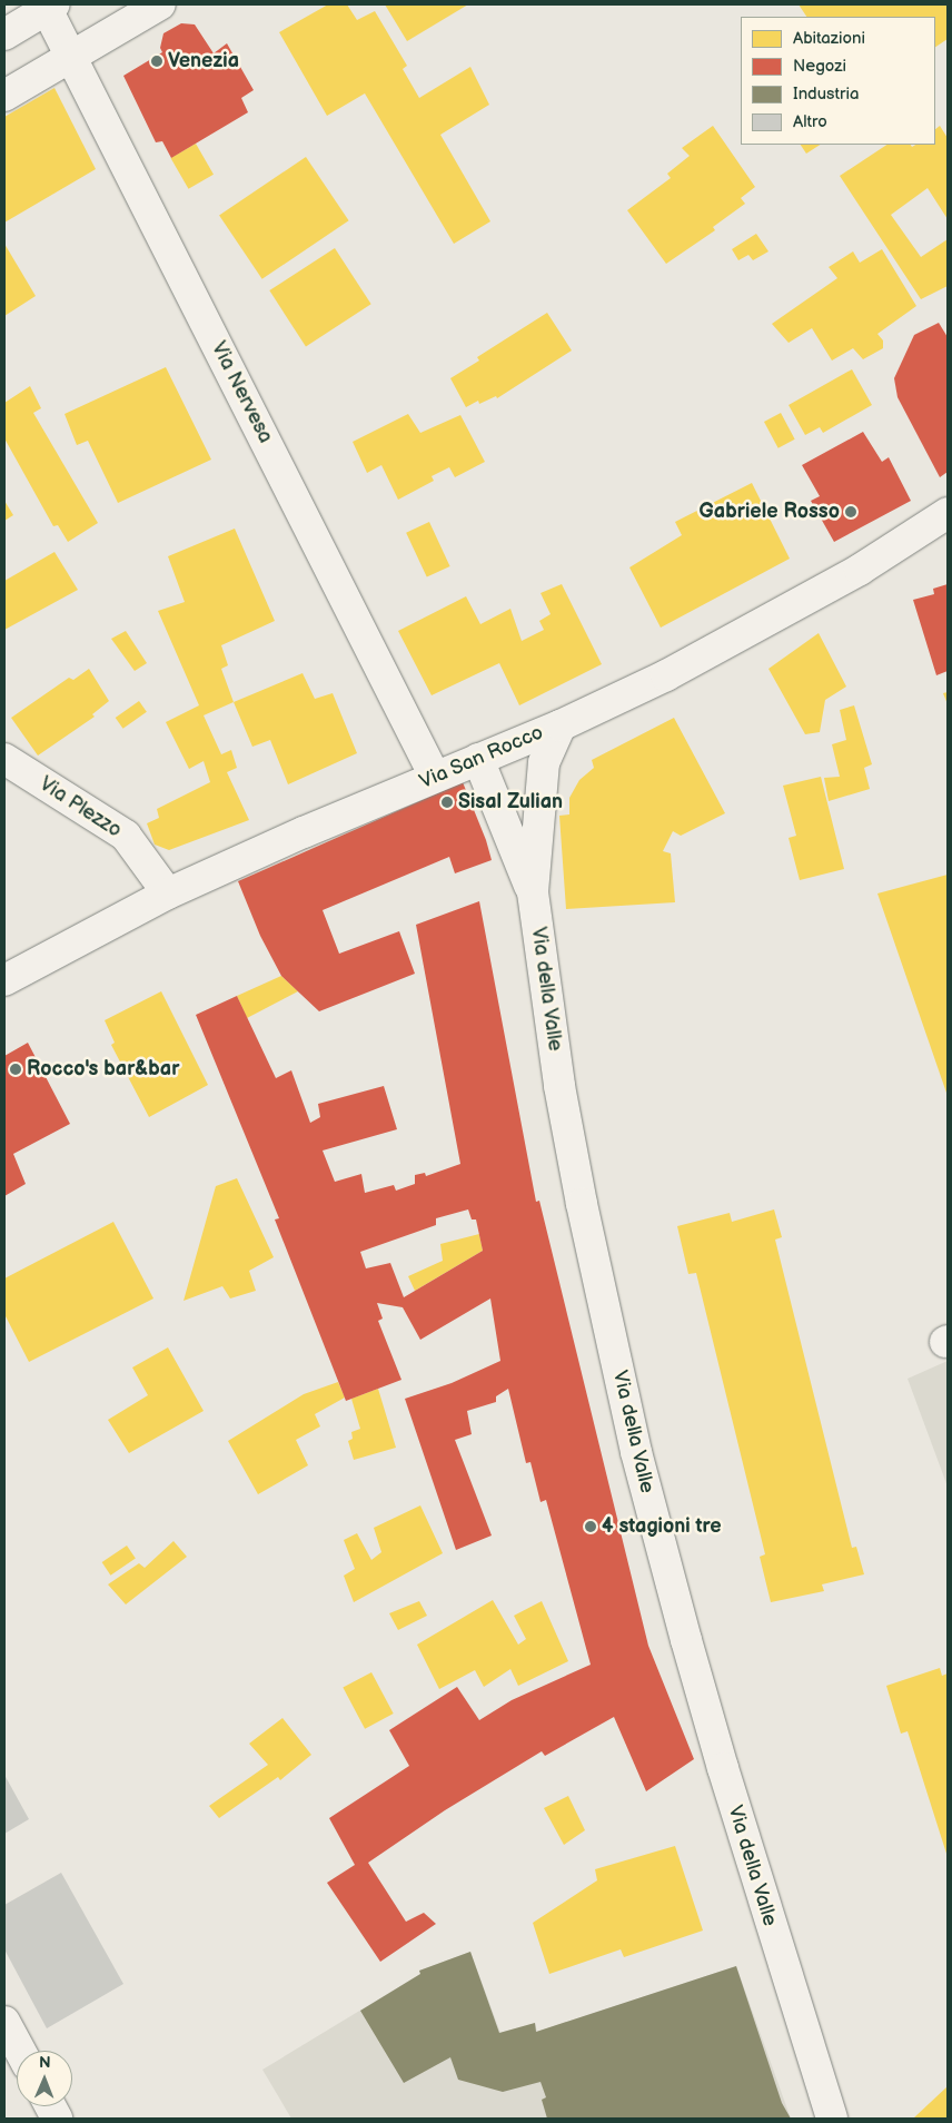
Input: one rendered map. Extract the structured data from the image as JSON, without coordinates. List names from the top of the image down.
{
  "streets": {
    "street": [
      "Via Nervesa",
      "Via San Rocco",
      "Via Plezzo",
      "Via della Valle"
    ]
  },
  "crossings": [
    ["Via Nervesa", "Via San Rocco"],
    ["Via San Rocco", "Via Plezzo"],
    ["Via San Rocco", "Via della Valle"]
  ],
  "places": [
    "Venezia",
    "Gabriele Rosso",
    "Sisal Zulian",
    "Rocco's bar&bar",
    "4 stagioni tre"
  ],
  "legend": [
    "Abitazioni",
    "Negozi",
    "Industria",
    "Altro"
  ],
  "north": "top"
}
